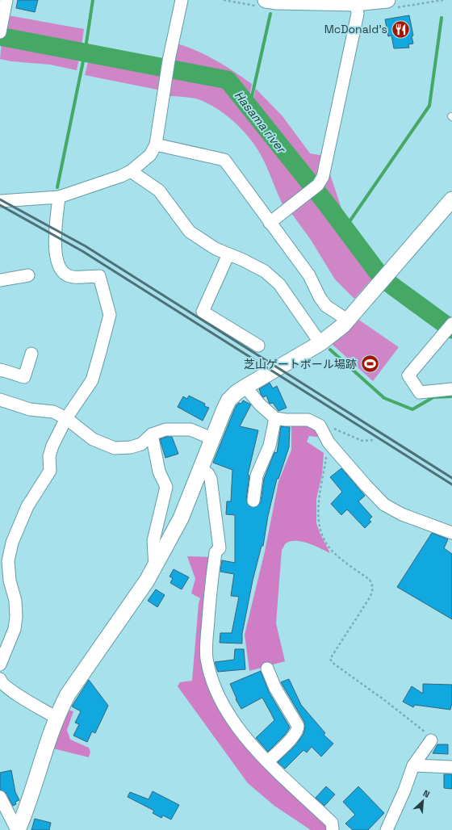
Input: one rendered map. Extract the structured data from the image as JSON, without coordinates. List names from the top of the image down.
{
  "water": ["Hasama river"],
  "places": {
    "restaurant": ["McDonald's"],
    "sports": ["芝山ゲートボール場跡"]
  },
  "north": "top right"
}
